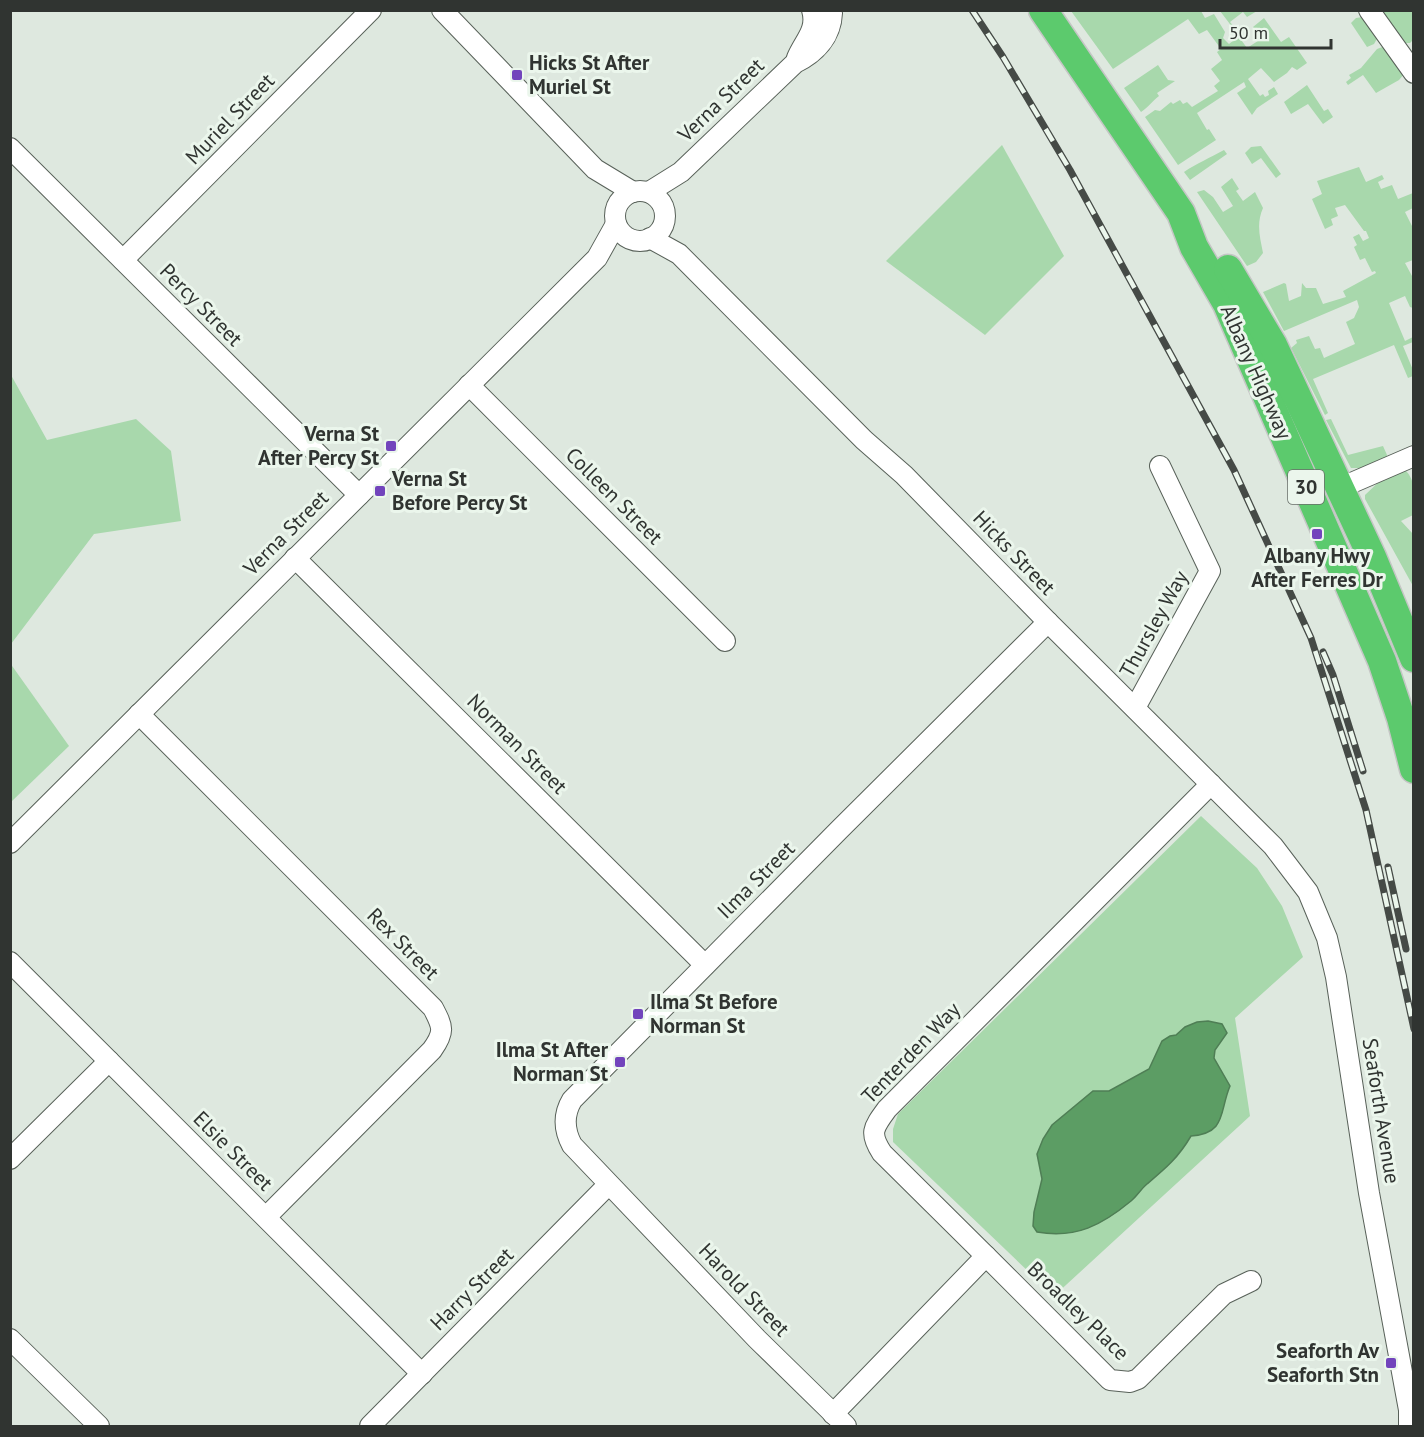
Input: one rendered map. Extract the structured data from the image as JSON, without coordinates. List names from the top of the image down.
{
  "streets": {
    "highway": ["Albany Highway", "30"],
    "street": [
      "Verna Street",
      "Muriel Street",
      "Percy Street",
      "Colleen Street",
      "Hicks Street",
      "Thursley Way",
      "Norman Street",
      "Ilma Street",
      "Rex Street",
      "Tenterden Way",
      "Seaforth Avenue",
      "Elsie Street",
      "Harry Street",
      "Harold Street",
      "Broadley Place"
    ]
  },
  "crossings": [
    ["Verna Street", "Percy Street"],
    ["Verna Street", "Colleen Street"],
    ["Verna Street", "Hicks Street"],
    ["Verna Street", "Norman Street"],
    ["Verna Street", "Rex Street"],
    ["Muriel Street", "Percy Street"],
    ["Hicks Street", "Thursley Way"],
    ["Hicks Street", "Ilma Street"],
    ["Hicks Street", "Tenterden Way"],
    ["Hicks Street", "Seaforth Avenue"],
    ["Norman Street", "Ilma Street"],
    ["Ilma Street", "Harry Street"],
    ["Ilma Street", "Harold Street"],
    ["Rex Street", "Elsie Street"],
    ["Tenterden Way", "Broadley Place"],
    ["Elsie Street", "Harry Street"],
    ["Harry Street", "Harold Street"]
  ],
  "places": {
    "transit": [
      "Hicks St After Muriel St",
      "Verna St After Percy St",
      "Verna St Before Percy St",
      "Albany Hwy After Ferres Dr",
      "Ilma St Before Norman St",
      "Ilma St After Norman St",
      "Seaforth Av Seaforth Stn"
    ]
  },
  "scale_bar": "50 m"
}
